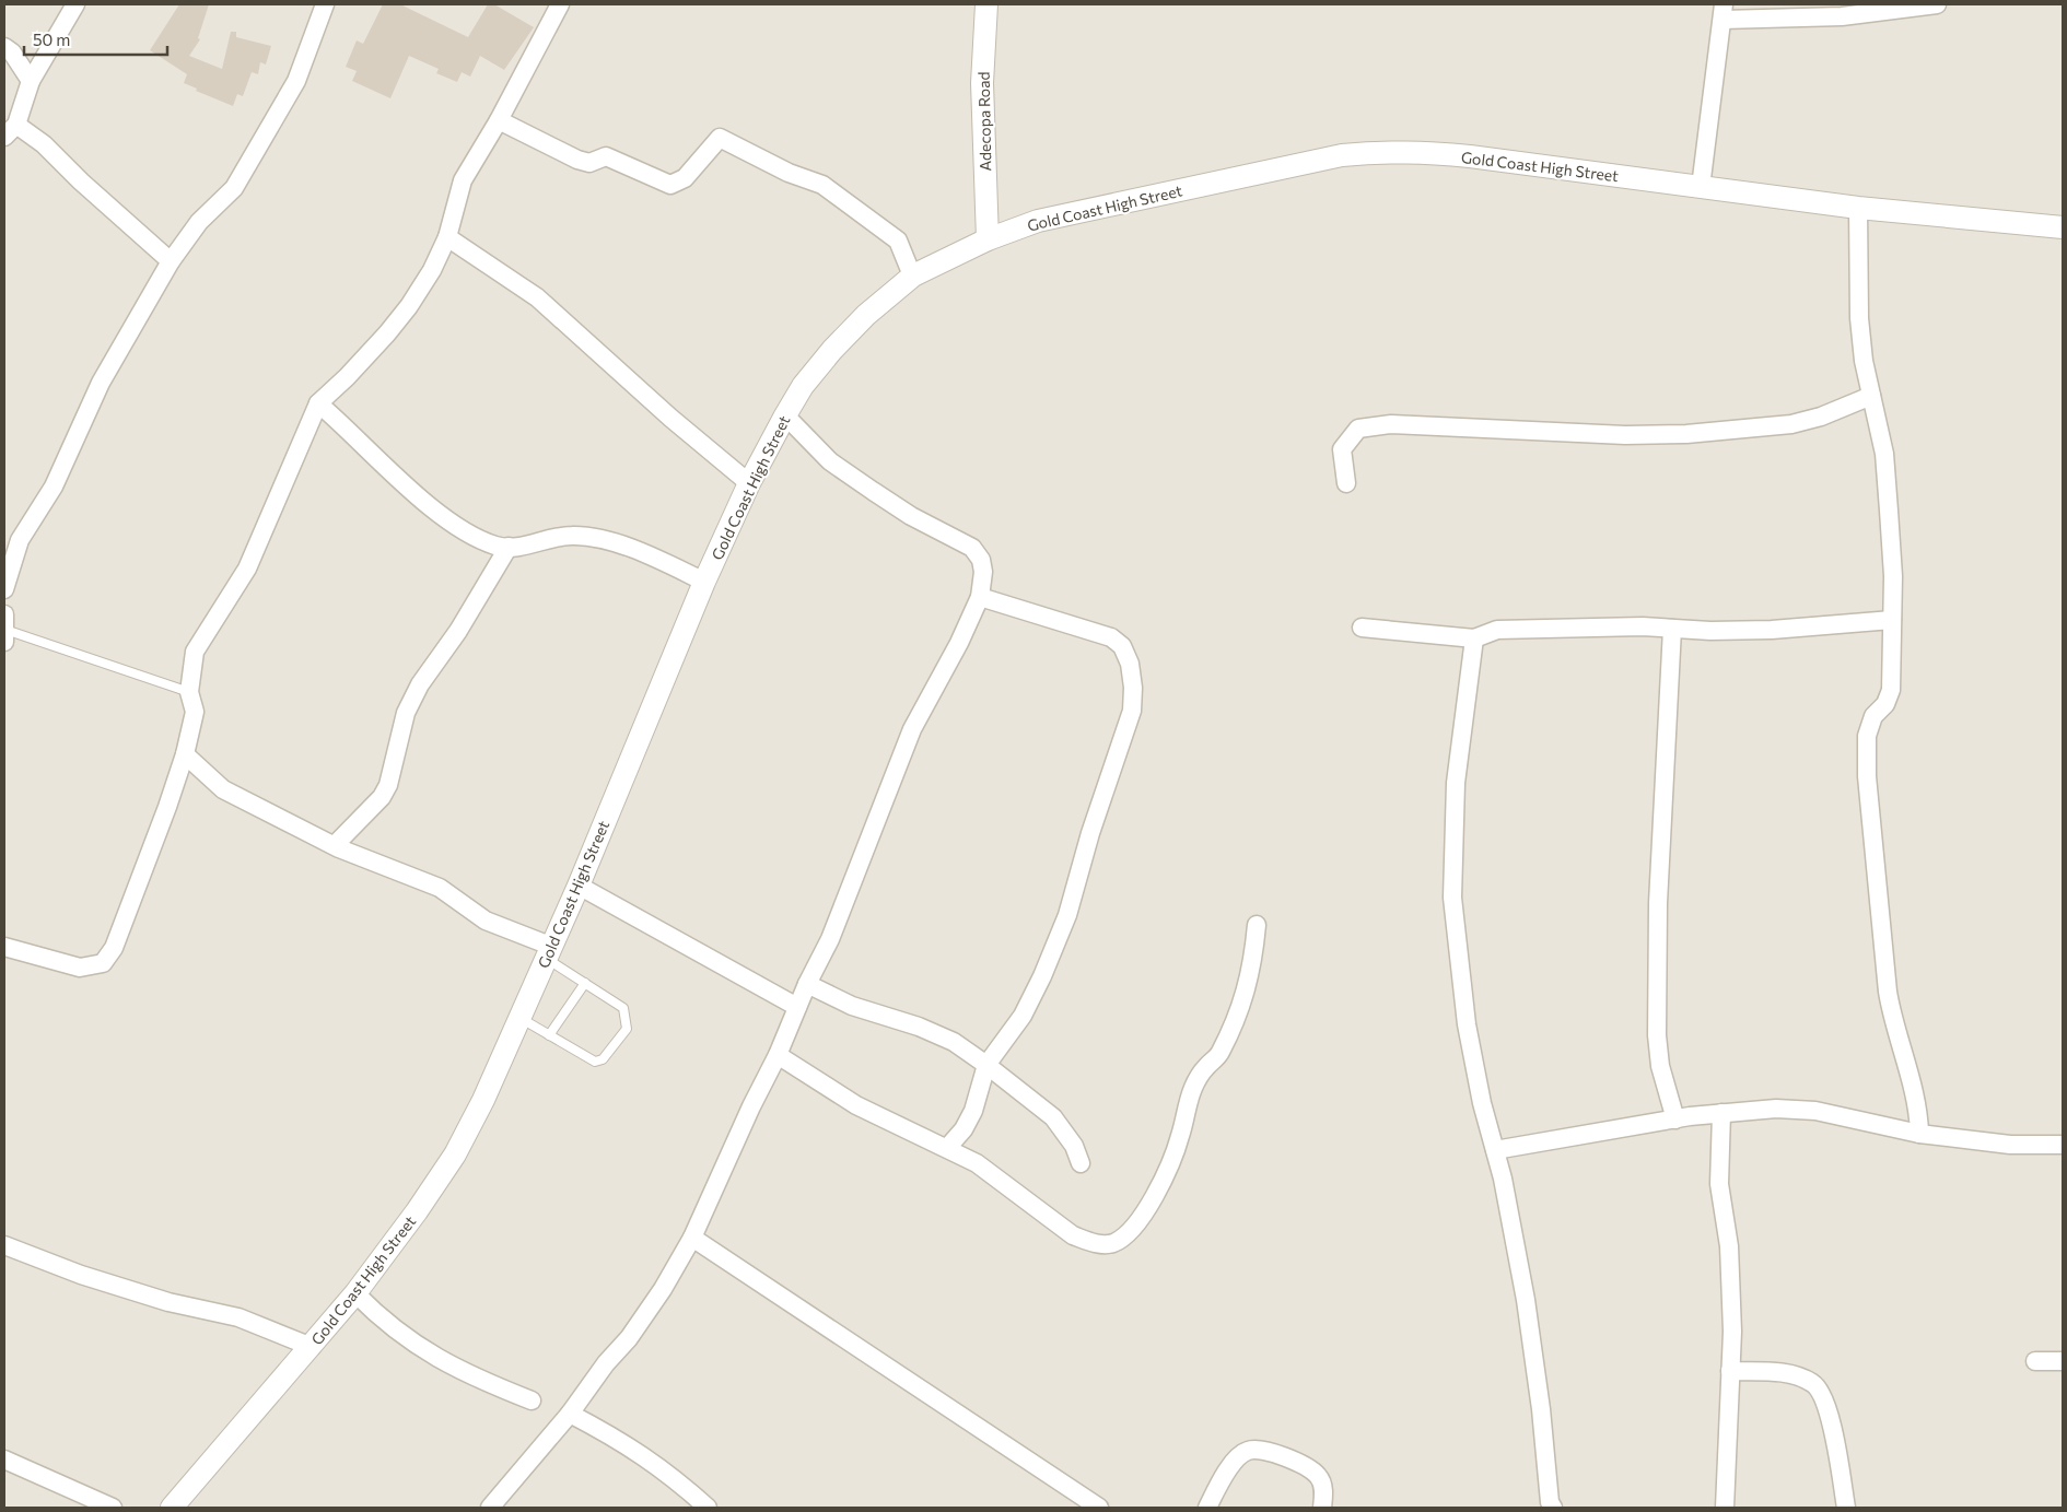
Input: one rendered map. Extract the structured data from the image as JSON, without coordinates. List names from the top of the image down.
{
  "streets": {
    "street": ["Adecopa Road", "Gold Coast High Street"]
  },
  "crossings": [
    ["Adecopa Road", "Gold Coast High Street"]
  ],
  "scale_bar": "50 m"
}
